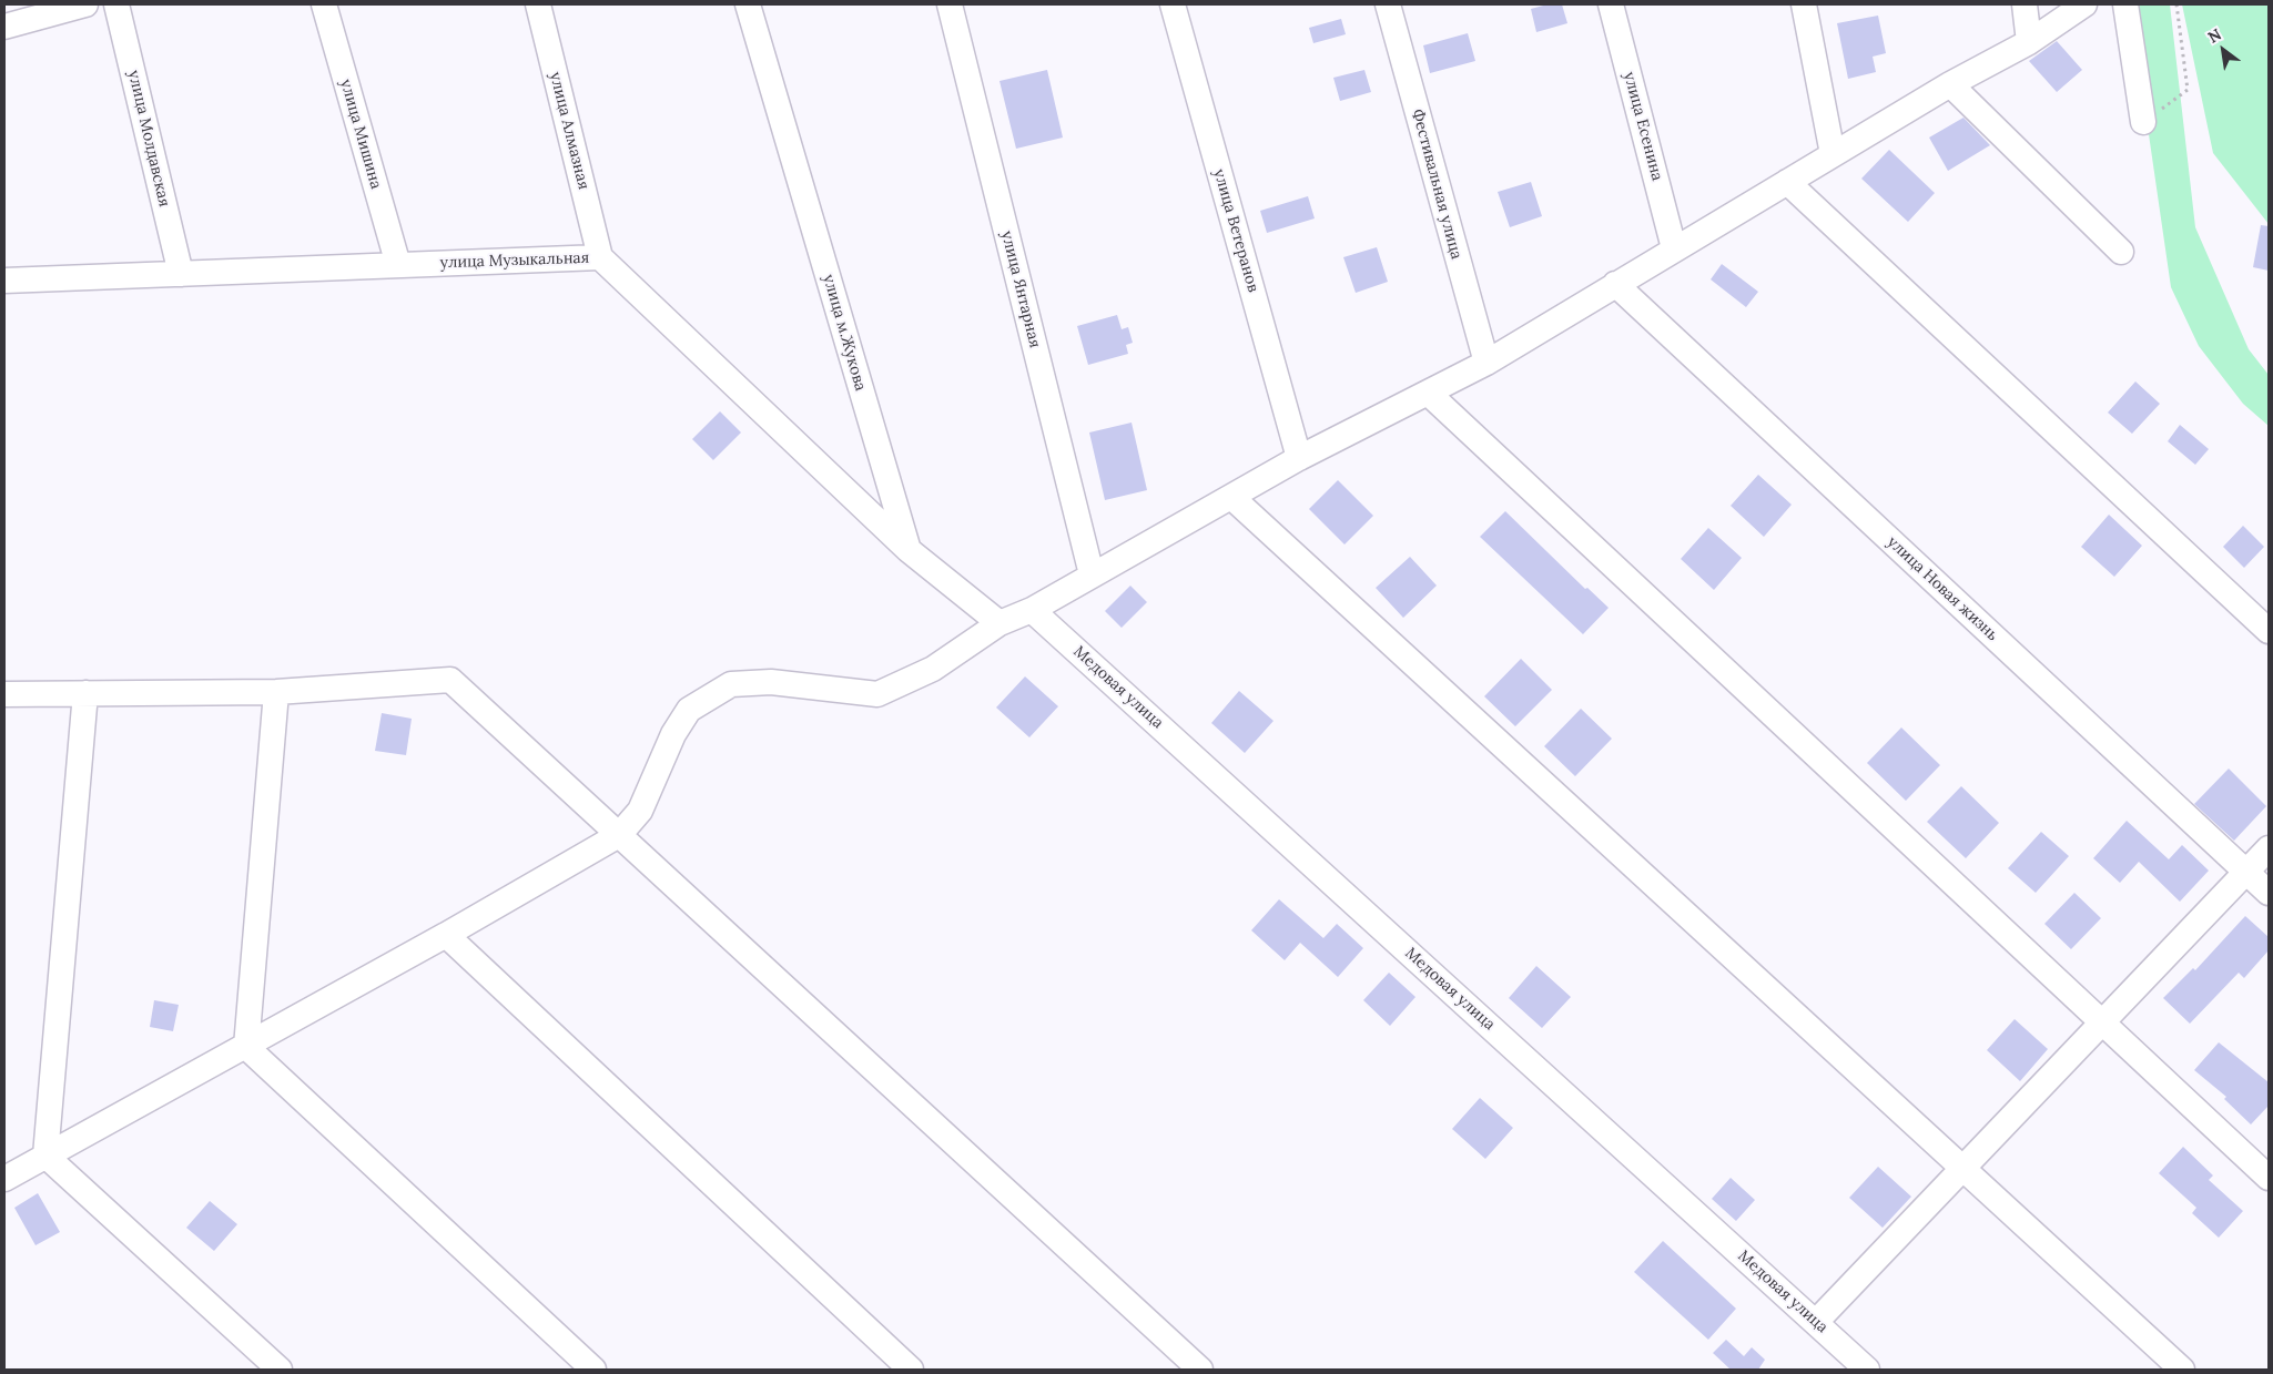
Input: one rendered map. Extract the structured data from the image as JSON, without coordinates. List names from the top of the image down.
{
  "streets": {
    "street": [
      "улица Есенина",
      "улица Алмазная",
      "улица Мишина",
      "улица Молдавская",
      "Фестивальная улица",
      "улица Ветеранов",
      "улица Музыкальная",
      "улица Янтарная",
      "улица м.Жукова",
      "улица Новая жизнь",
      "Медовая улица"
    ]
  },
  "crossings": [
    ["улица Алмазная", "улица Музыкальная"],
    ["улица Мишина", "улица Музыкальная"],
    ["улица Молдавская", "улица Музыкальная"],
    ["улица Музыкальная", "улица м.Жукова"]
  ],
  "north": "top left"
}
